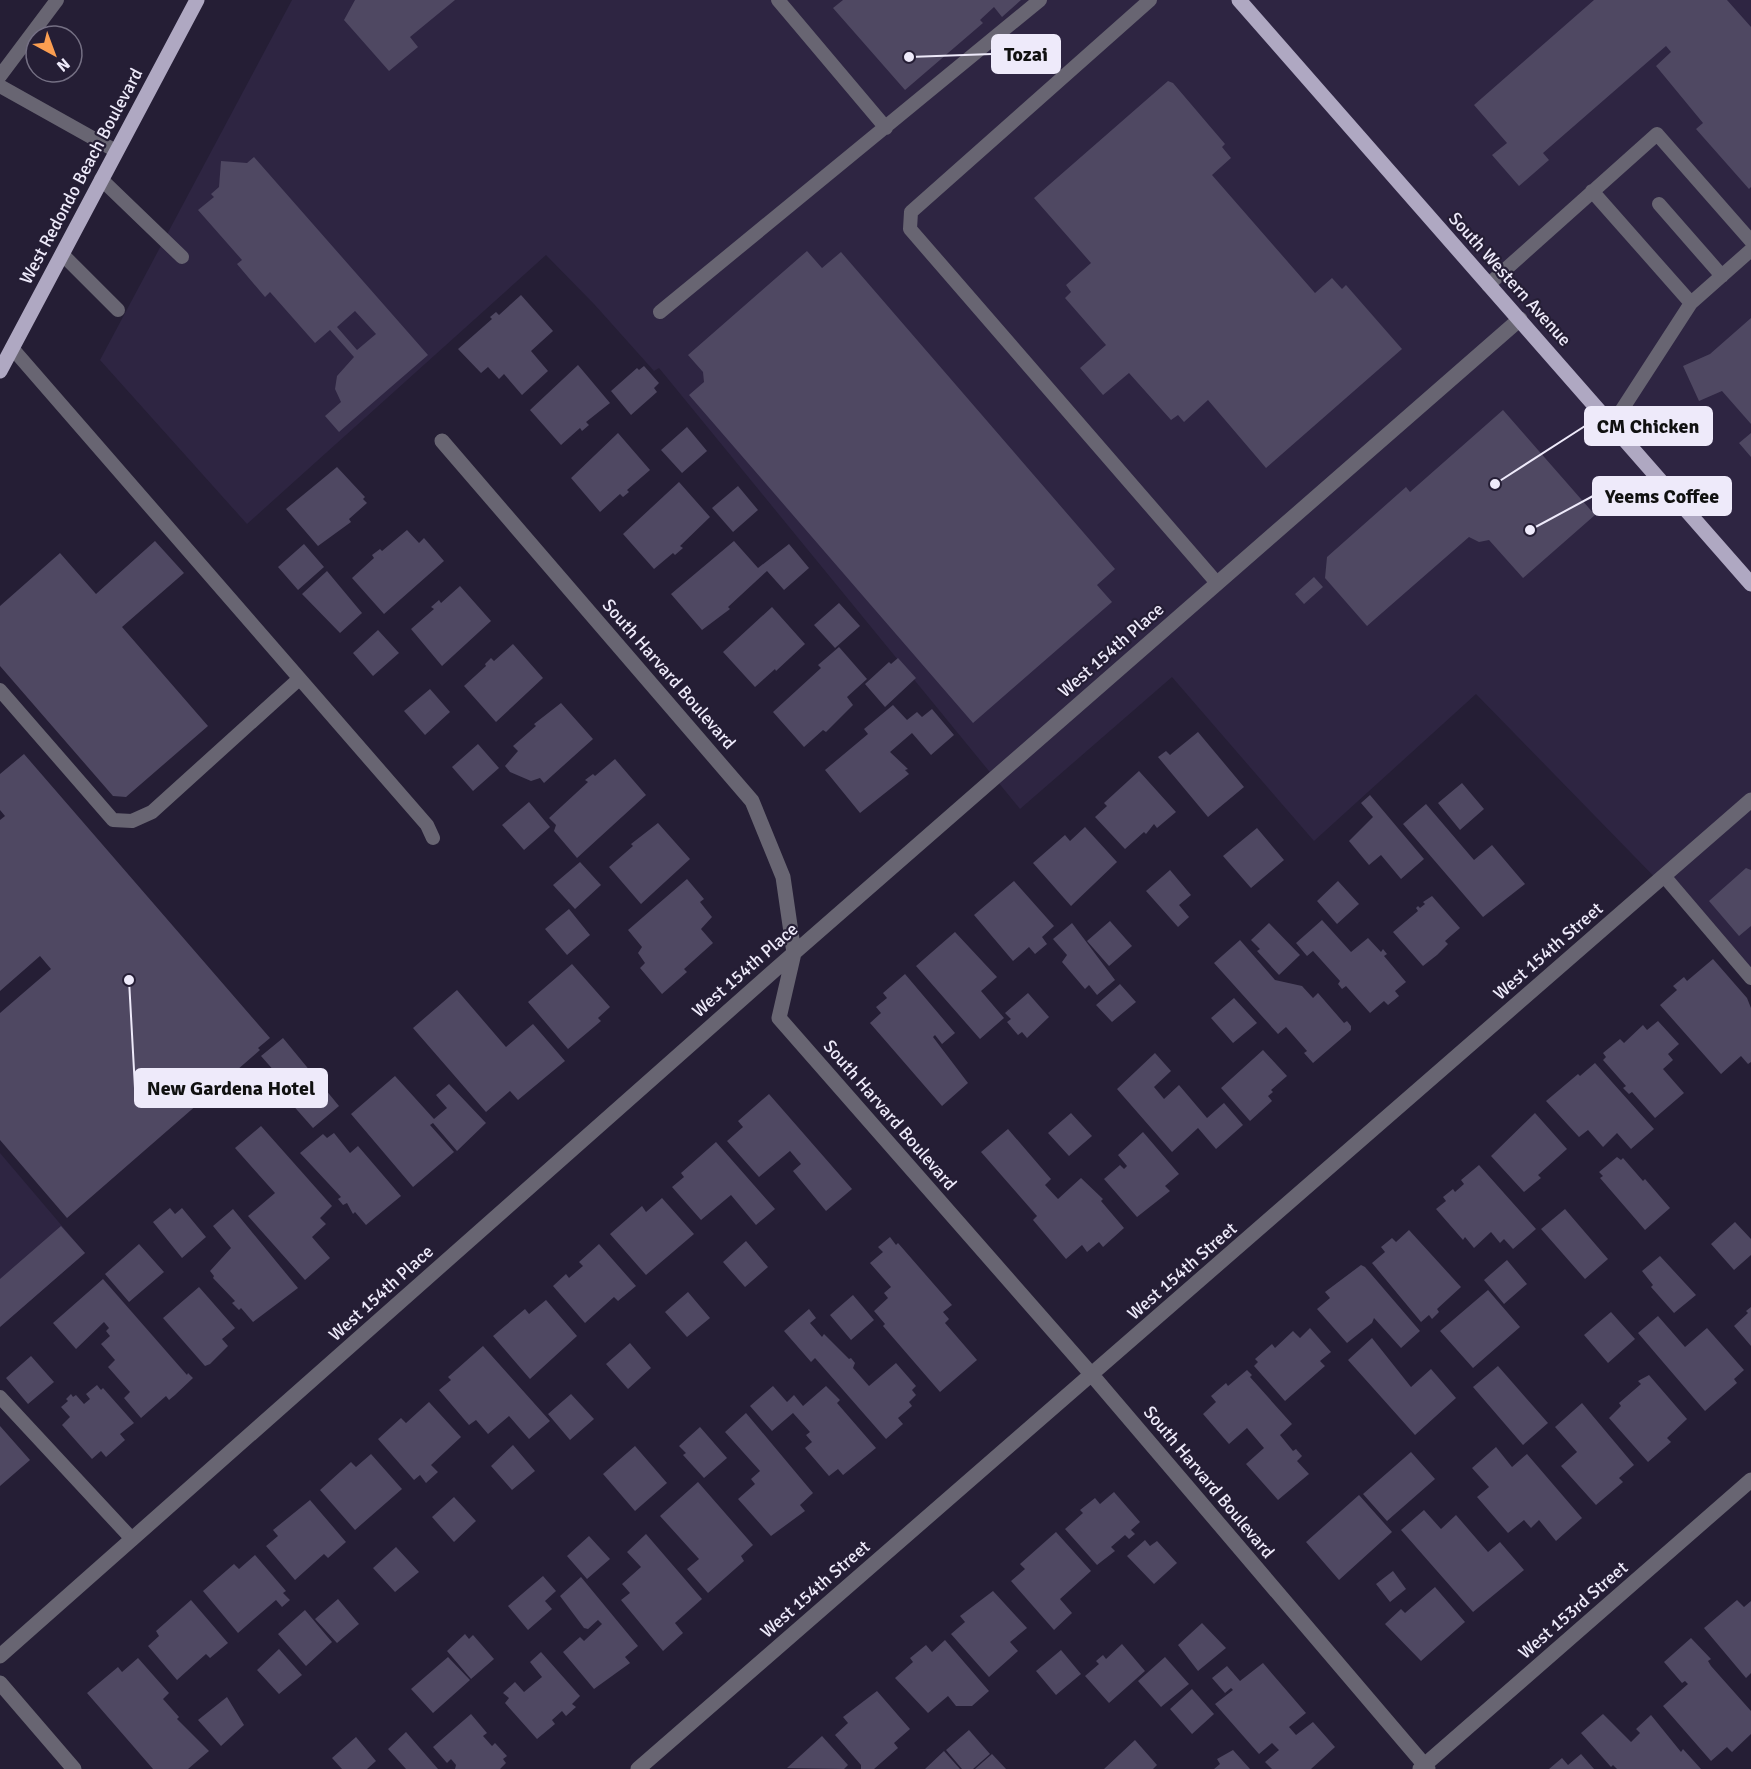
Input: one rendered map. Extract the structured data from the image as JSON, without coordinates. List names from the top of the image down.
{
  "streets": {
    "main road": ["West Redondo Beach Boulevard", "South Western Avenue"],
    "street": [
      "West 154th Place",
      "South Harvard Boulevard",
      "West 154th Street",
      "West 153rd Street"
    ]
  },
  "crossings": [
    ["South Western Avenue", "West 154th Place"],
    ["West 154th Place", "South Harvard Boulevard"],
    ["South Harvard Boulevard", "West 154th Street"],
    ["South Harvard Boulevard", "West 153rd Street"]
  ],
  "places": [
    "Tozai",
    "CM Chicken",
    "Yeems Coffee",
    "New Gardena Hotel"
  ],
  "north": "bottom right"
}
